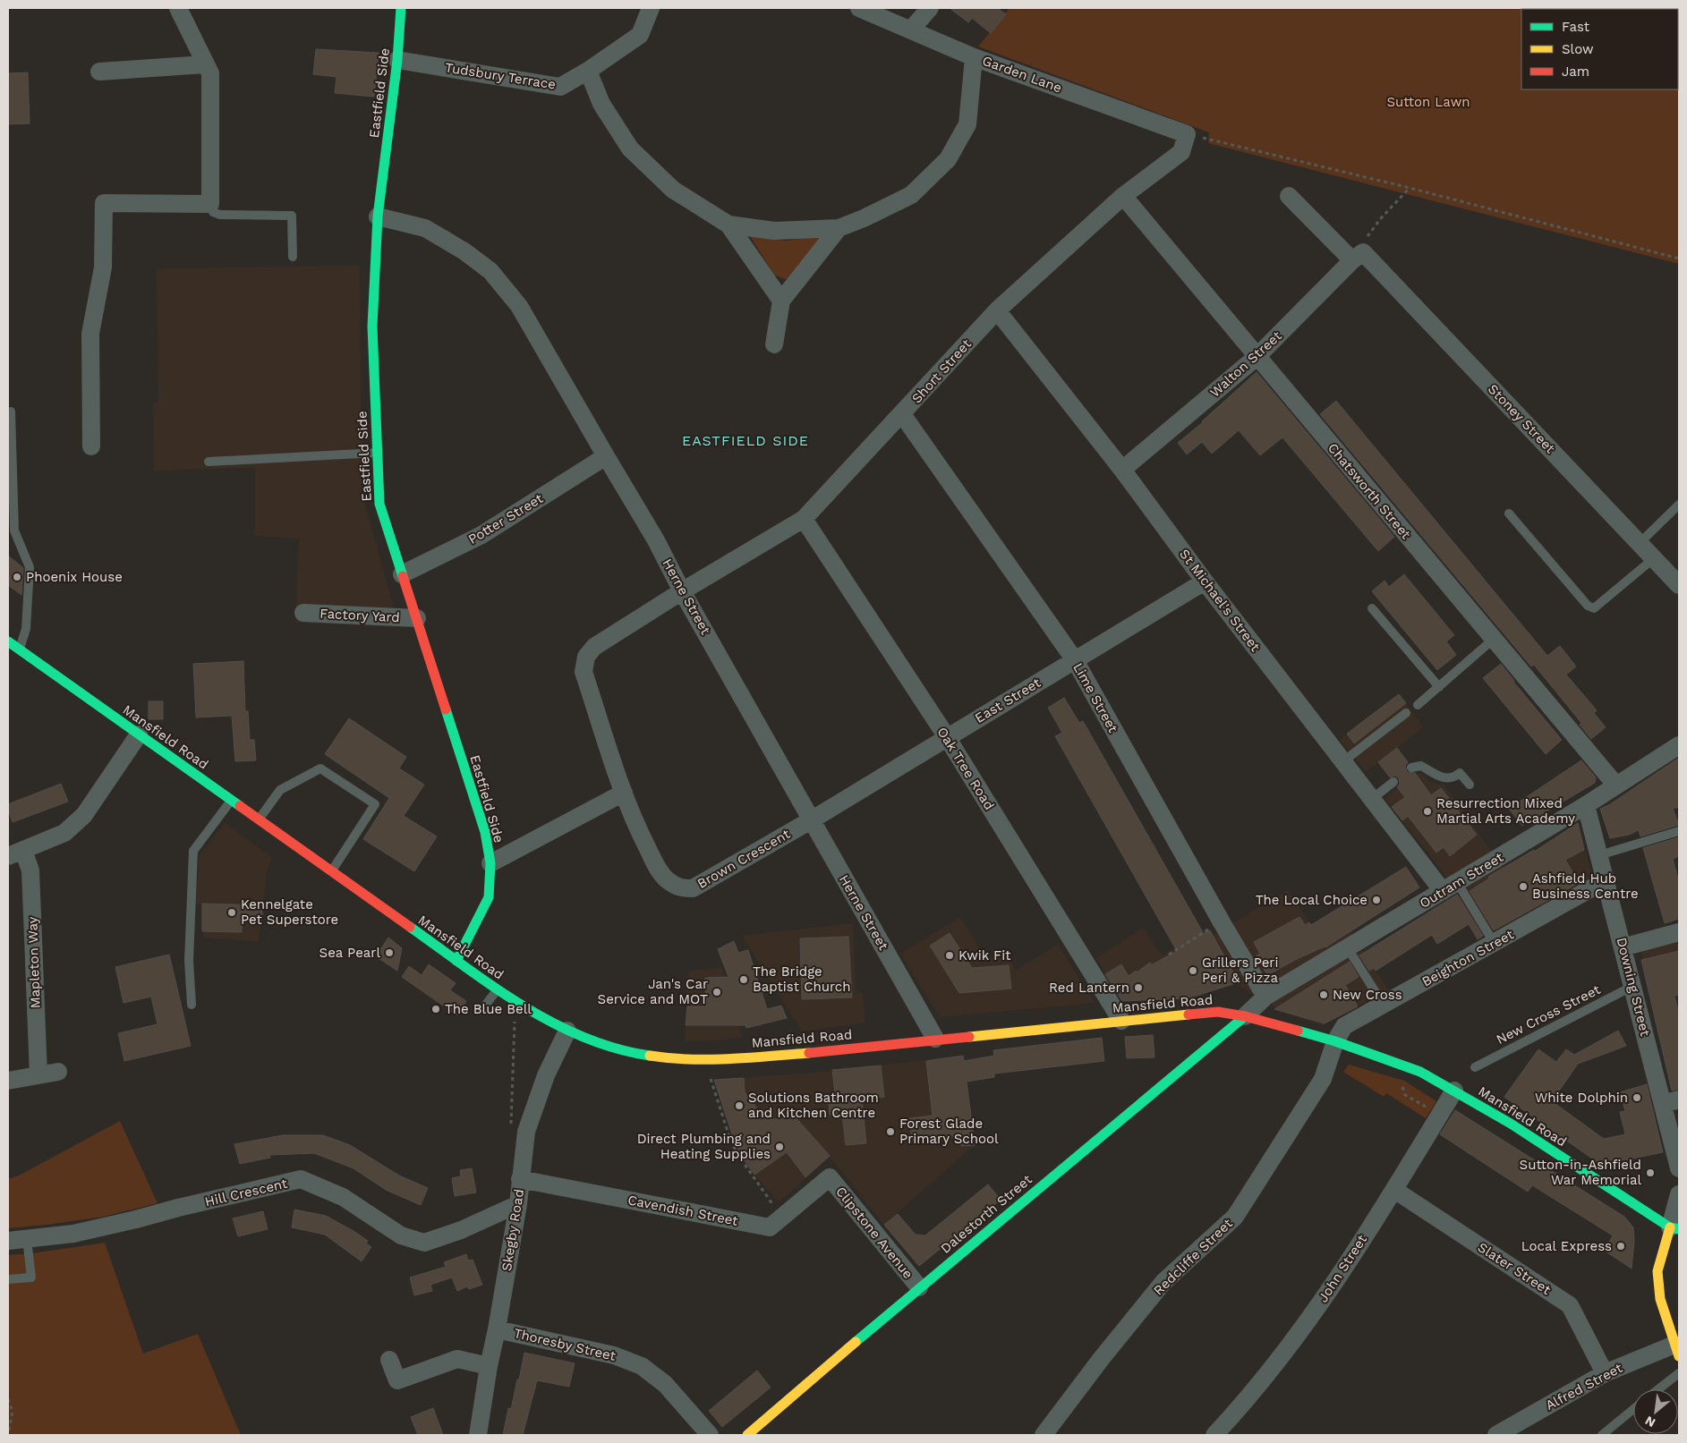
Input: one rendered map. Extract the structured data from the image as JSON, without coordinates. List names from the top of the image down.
{
  "streets": {
    "main road": ["Eastfield Side", "Mansfield Road", "Dalestorth Street"],
    "street": [
      "Garden Lane",
      "Tudsbury Terrace",
      "Walton Street",
      "Short Street",
      "Stoney Street",
      "Chatsworth Street",
      "Potter Street",
      "Herne Street",
      "St Michael's Street",
      "Factory Yard",
      "Lime Street",
      "East Street",
      "Oak Tree Road",
      "Brown Crescent",
      "Outram Street",
      "Beighton Street",
      "Mapleton Way",
      "Downing Street",
      "Hill Crescent",
      "Cavendish Street",
      "Skegby Road",
      "Clipstone Avenue",
      "Redcliffe Street",
      "John Street",
      "Slater Street",
      "Thoresby Street",
      "Alfred Street"
    ],
    "lane": ["New Cross Street"]
  },
  "crossings": [
    ["Garden Lane", "Short Street"],
    ["Tudsbury Terrace", "Eastfield Side"],
    ["Eastfield Side", "Potter Street"],
    ["Eastfield Side", "Herne Street"],
    ["Eastfield Side", "Factory Yard"],
    ["Eastfield Side", "Mansfield Road"],
    ["Walton Street", "Stoney Street"],
    ["Walton Street", "Chatsworth Street"],
    ["Walton Street", "St Michael's Street"],
    ["Short Street", "Chatsworth Street"],
    ["Short Street", "Herne Street"],
    ["Short Street", "St Michael's Street"],
    ["Short Street", "Lime Street"],
    ["Short Street", "Oak Tree Road"],
    ["Short Street", "Brown Crescent"],
    ["Chatsworth Street", "Outram Street"],
    ["Potter Street", "Herne Street"],
    ["Herne Street", "East Street"],
    ["Herne Street", "Mansfield Road"],
    ["Herne Street", "Brown Crescent"],
    ["St Michael's Street", "East Street"],
    ["St Michael's Street", "Outram Street"],
    ["Lime Street", "East Street"],
    ["Lime Street", "Outram Street"],
    ["East Street", "Oak Tree Road"],
    ["East Street", "Brown Crescent"],
    ["Mansfield Road", "Oak Tree Road"],
    ["Mansfield Road", "Outram Street"],
    ["Mansfield Road", "Beighton Street"],
    ["Mansfield Road", "Dalestorth Street"],
    ["Mansfield Road", "Skegby Road"],
    ["Mansfield Road", "Redcliffe Street"],
    ["Mansfield Road", "John Street"],
    ["Outram Street", "Downing Street"],
    ["Outram Street", "Dalestorth Street"],
    ["Beighton Street", "Downing Street"],
    ["Beighton Street", "Redcliffe Street"],
    ["Downing Street", "New Cross Street"],
    ["Hill Crescent", "Skegby Road"],
    ["Cavendish Street", "Skegby Road"],
    ["Cavendish Street", "Clipstone Avenue"],
    ["Dalestorth Street", "Clipstone Avenue"],
    ["Skegby Road", "Thoresby Street"],
    ["John Street", "Slater Street"],
    ["Slater Street", "Alfred Street"]
  ],
  "districts": ["EASTFIELD SIDE"],
  "parks": ["Sutton Lawn"],
  "places": [
    "Phoenix House",
    "Resurrection Mixed Martial Arts Academy",
    "Ashfield Hub Business Centre",
    "The Local Choice",
    "Kennelgate Pet Superstore",
    "Sea Pearl",
    "Kwik Fit",
    "Grillers Peri Peri & Pizza",
    "The Bridge Baptist Church",
    "Red Lantern",
    "Jan's Car Service and MOT",
    "New Cross",
    "The Blue Bell",
    "White Dolphin",
    "Solutions Bathroom and Kitchen Centre",
    "Forest Glade Primary School",
    "Direct Plumbing and Heating Supplies",
    "Sutton-in-Ashfield War Memorial",
    "Local Express"
  ],
  "legend": ["Fast", "Slow", "Jam"],
  "north": "bottom left"
}
